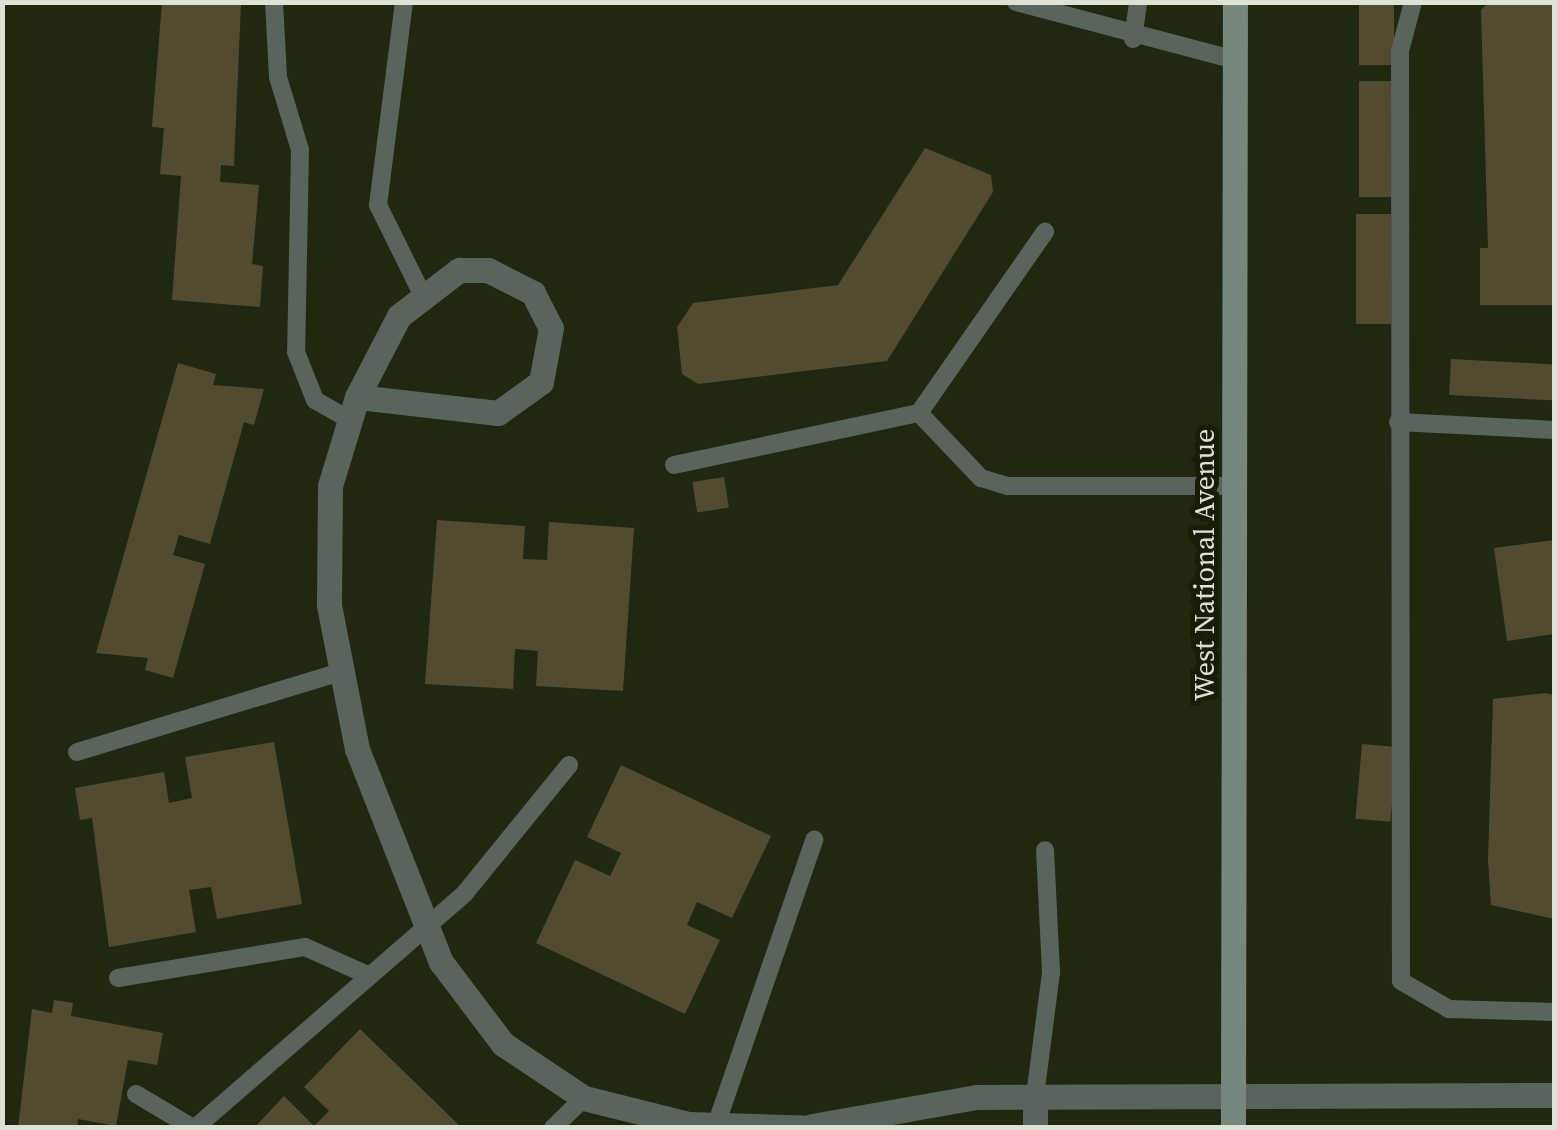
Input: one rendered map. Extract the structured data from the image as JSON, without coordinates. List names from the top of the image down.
{
  "streets": {
    "main road": ["West National Avenue"]
  }
}
